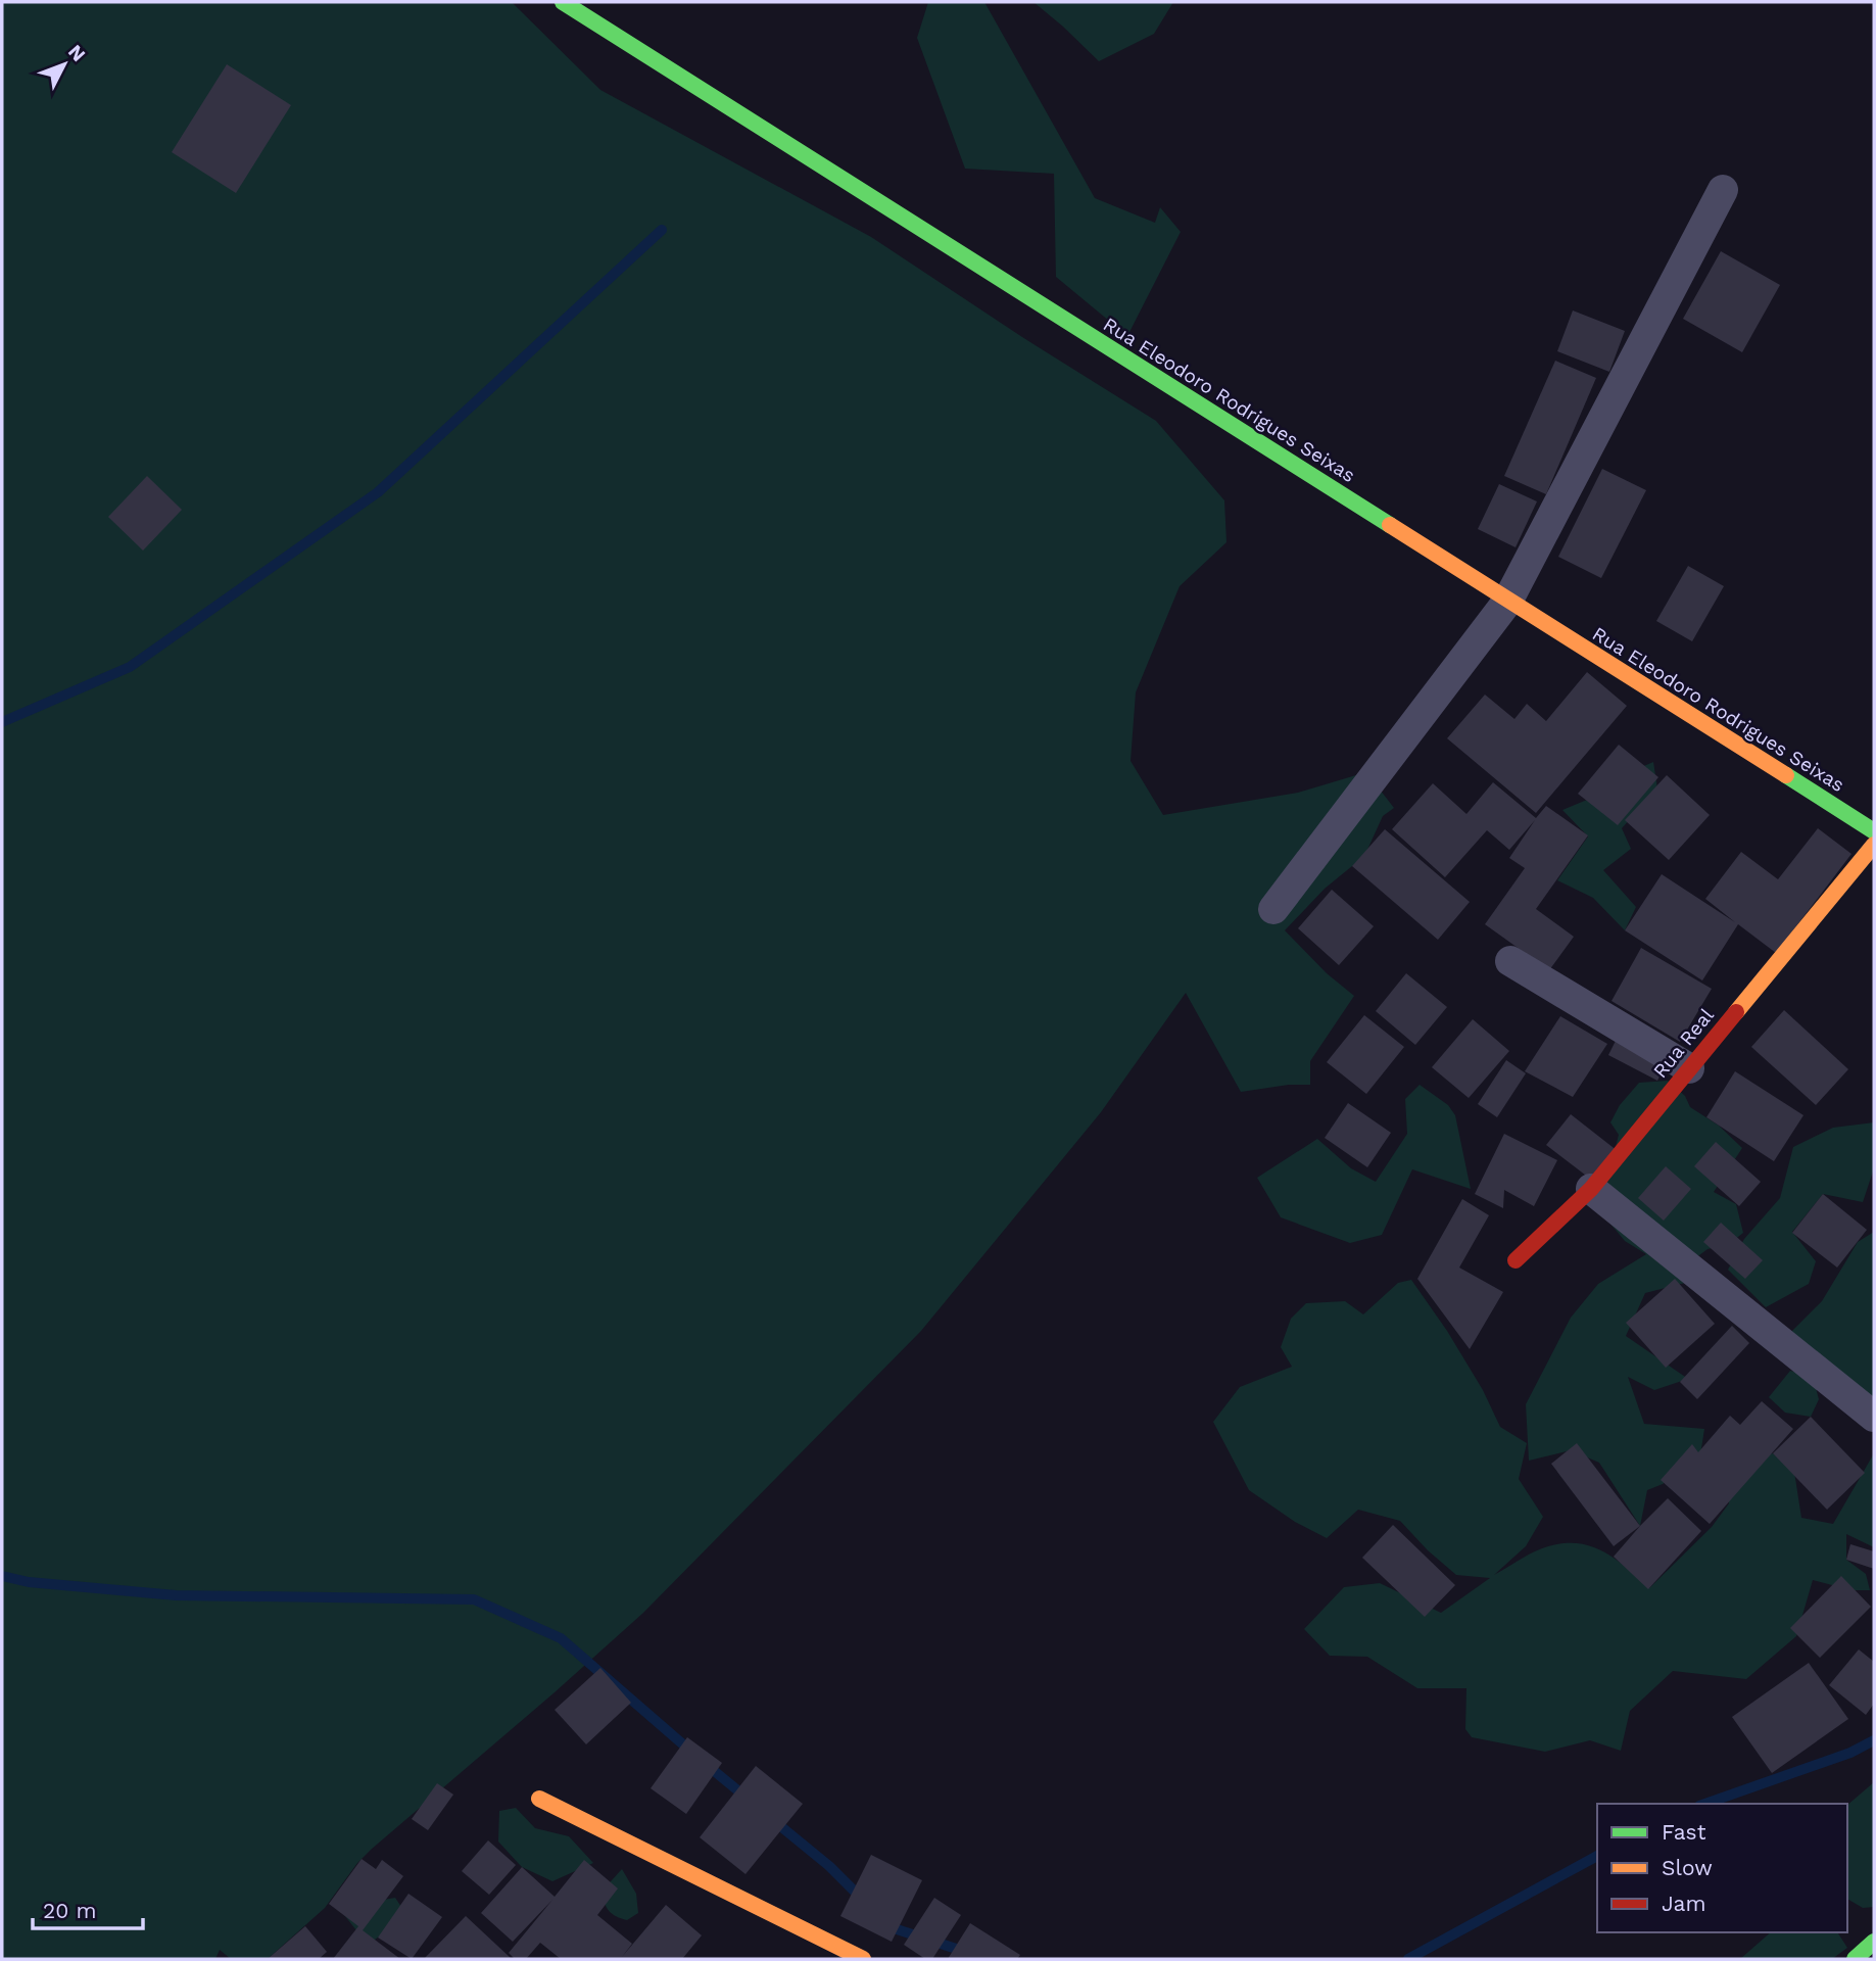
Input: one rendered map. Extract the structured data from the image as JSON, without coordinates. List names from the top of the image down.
{
  "streets": {
    "street": ["Rua Eleodoro Rodrigues Seixas", "Rua Real"]
  },
  "legend": ["Fast", "Slow", "Jam"],
  "scale_bar": "20 m",
  "north": "top right"
}
